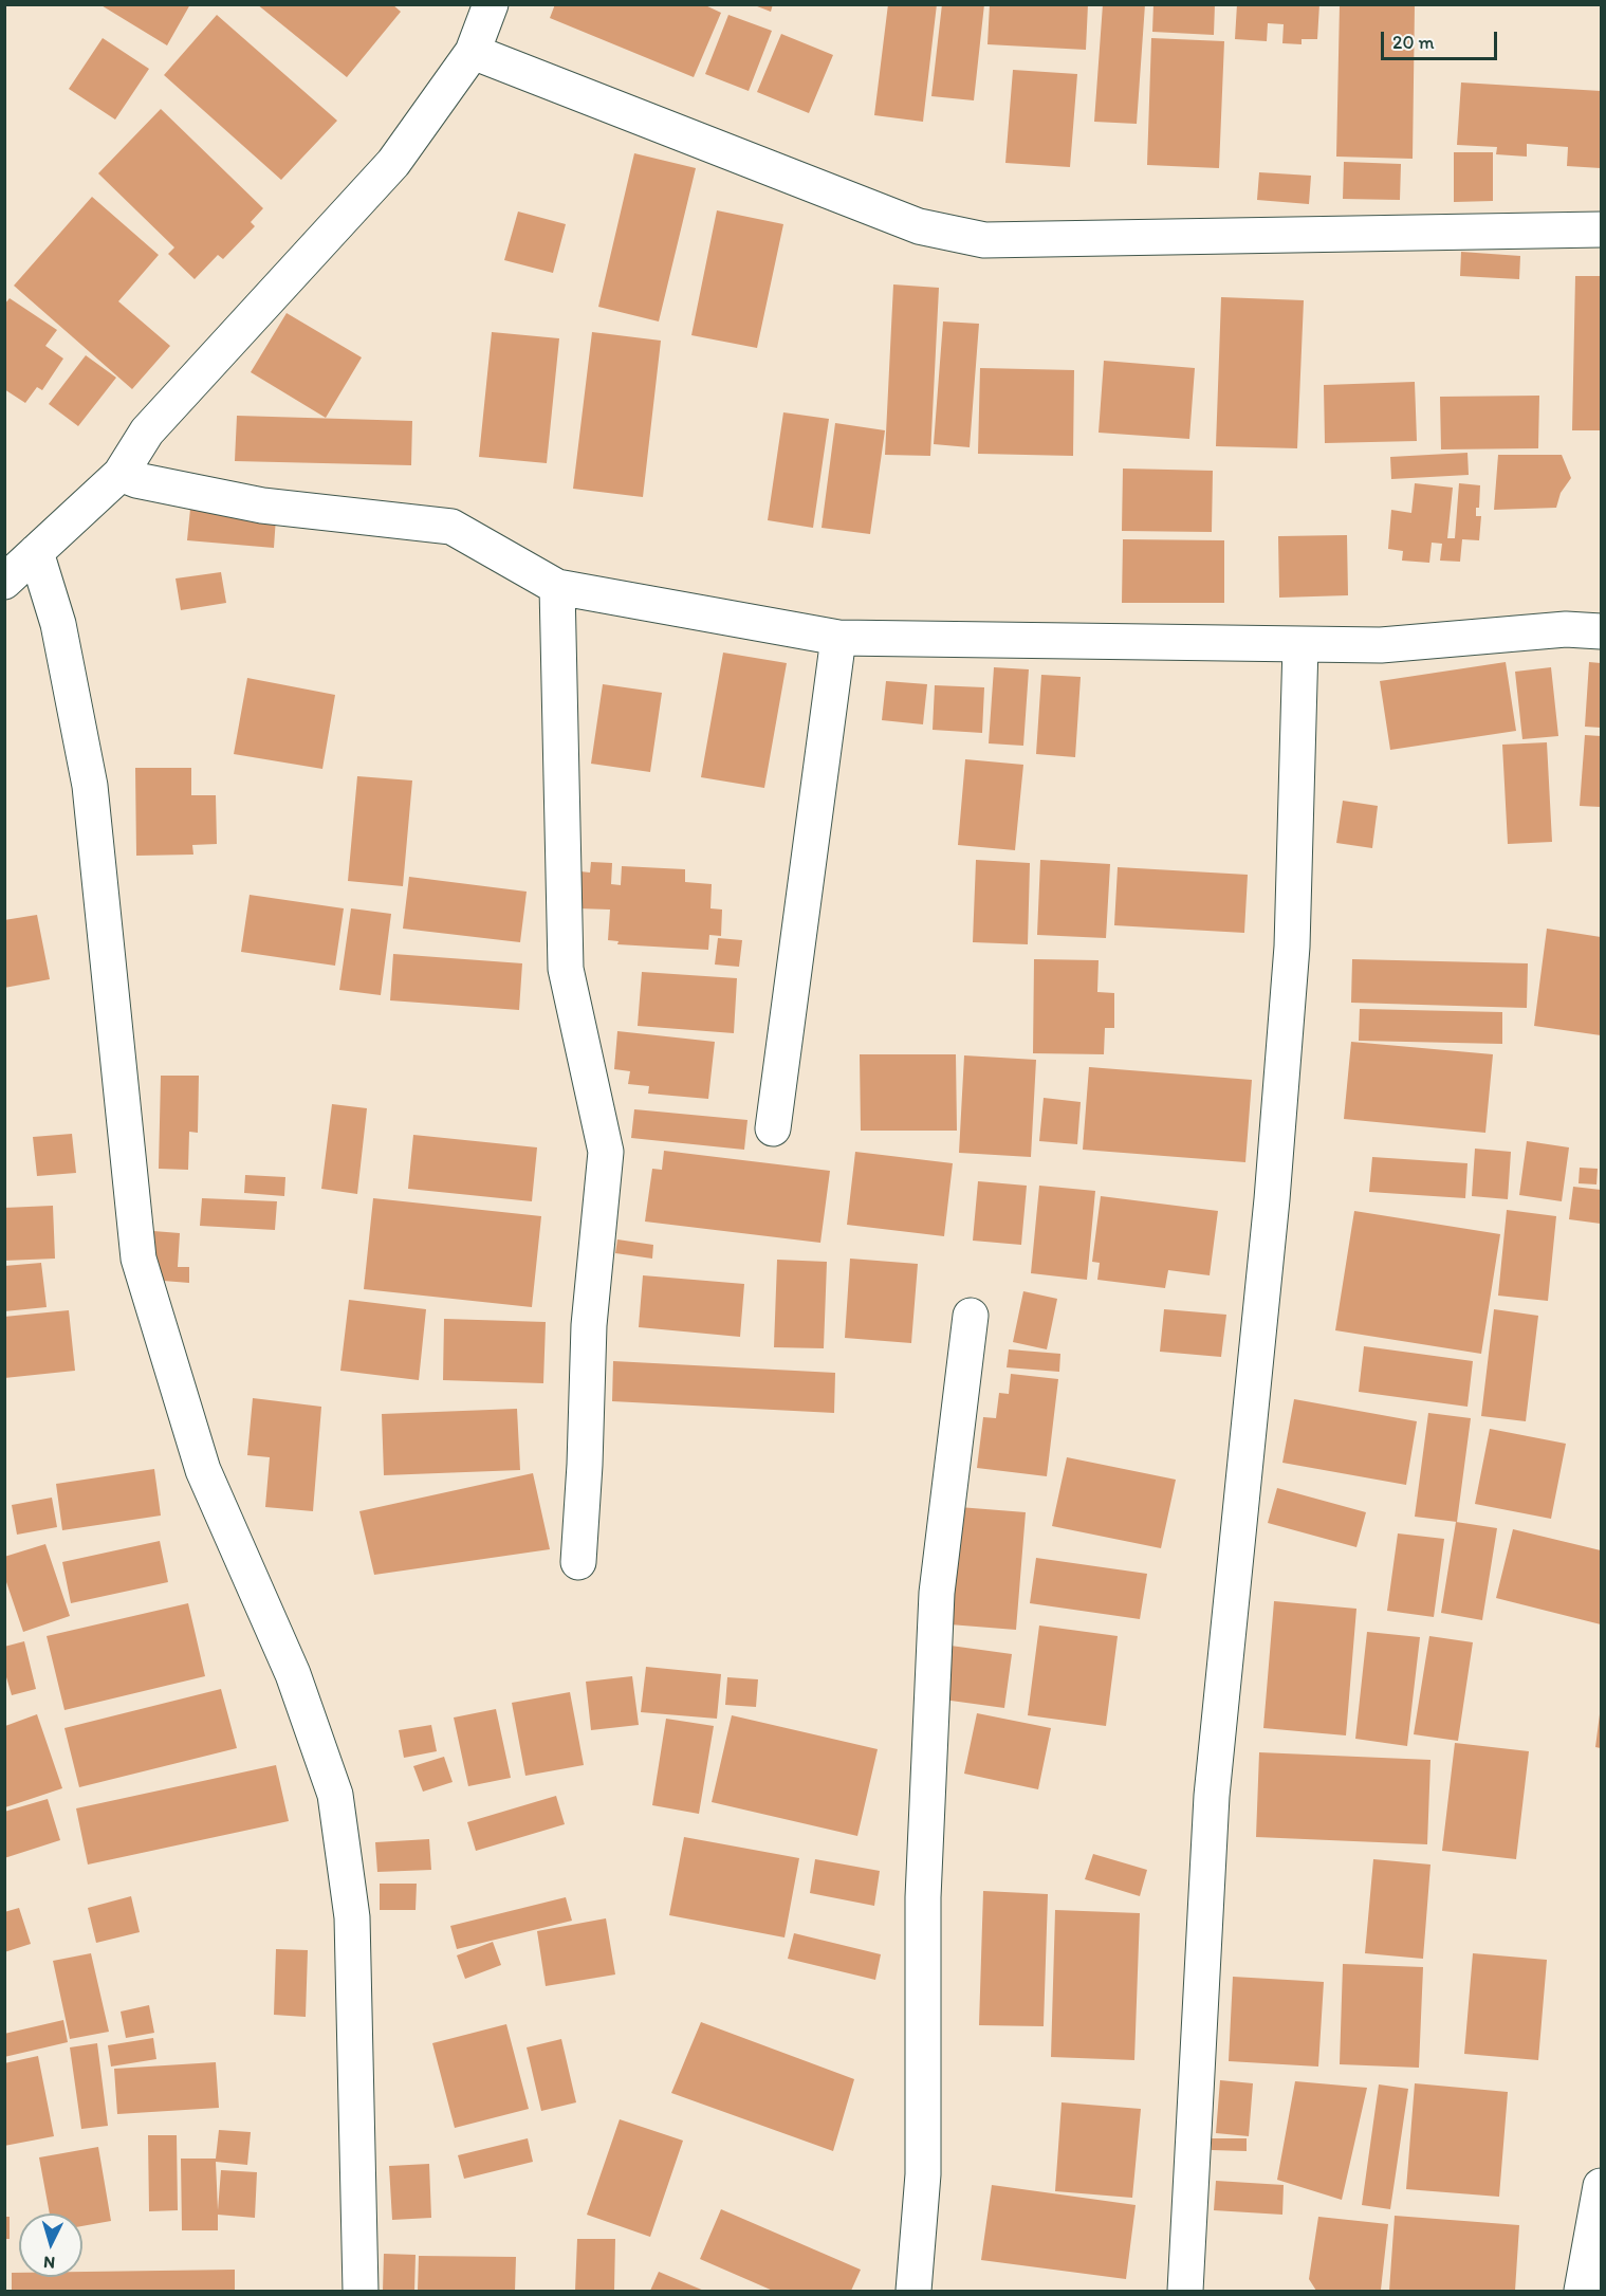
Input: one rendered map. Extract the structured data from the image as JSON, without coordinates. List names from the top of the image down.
{
  "scale_bar": "20 m",
  "north": "bottom"
}
